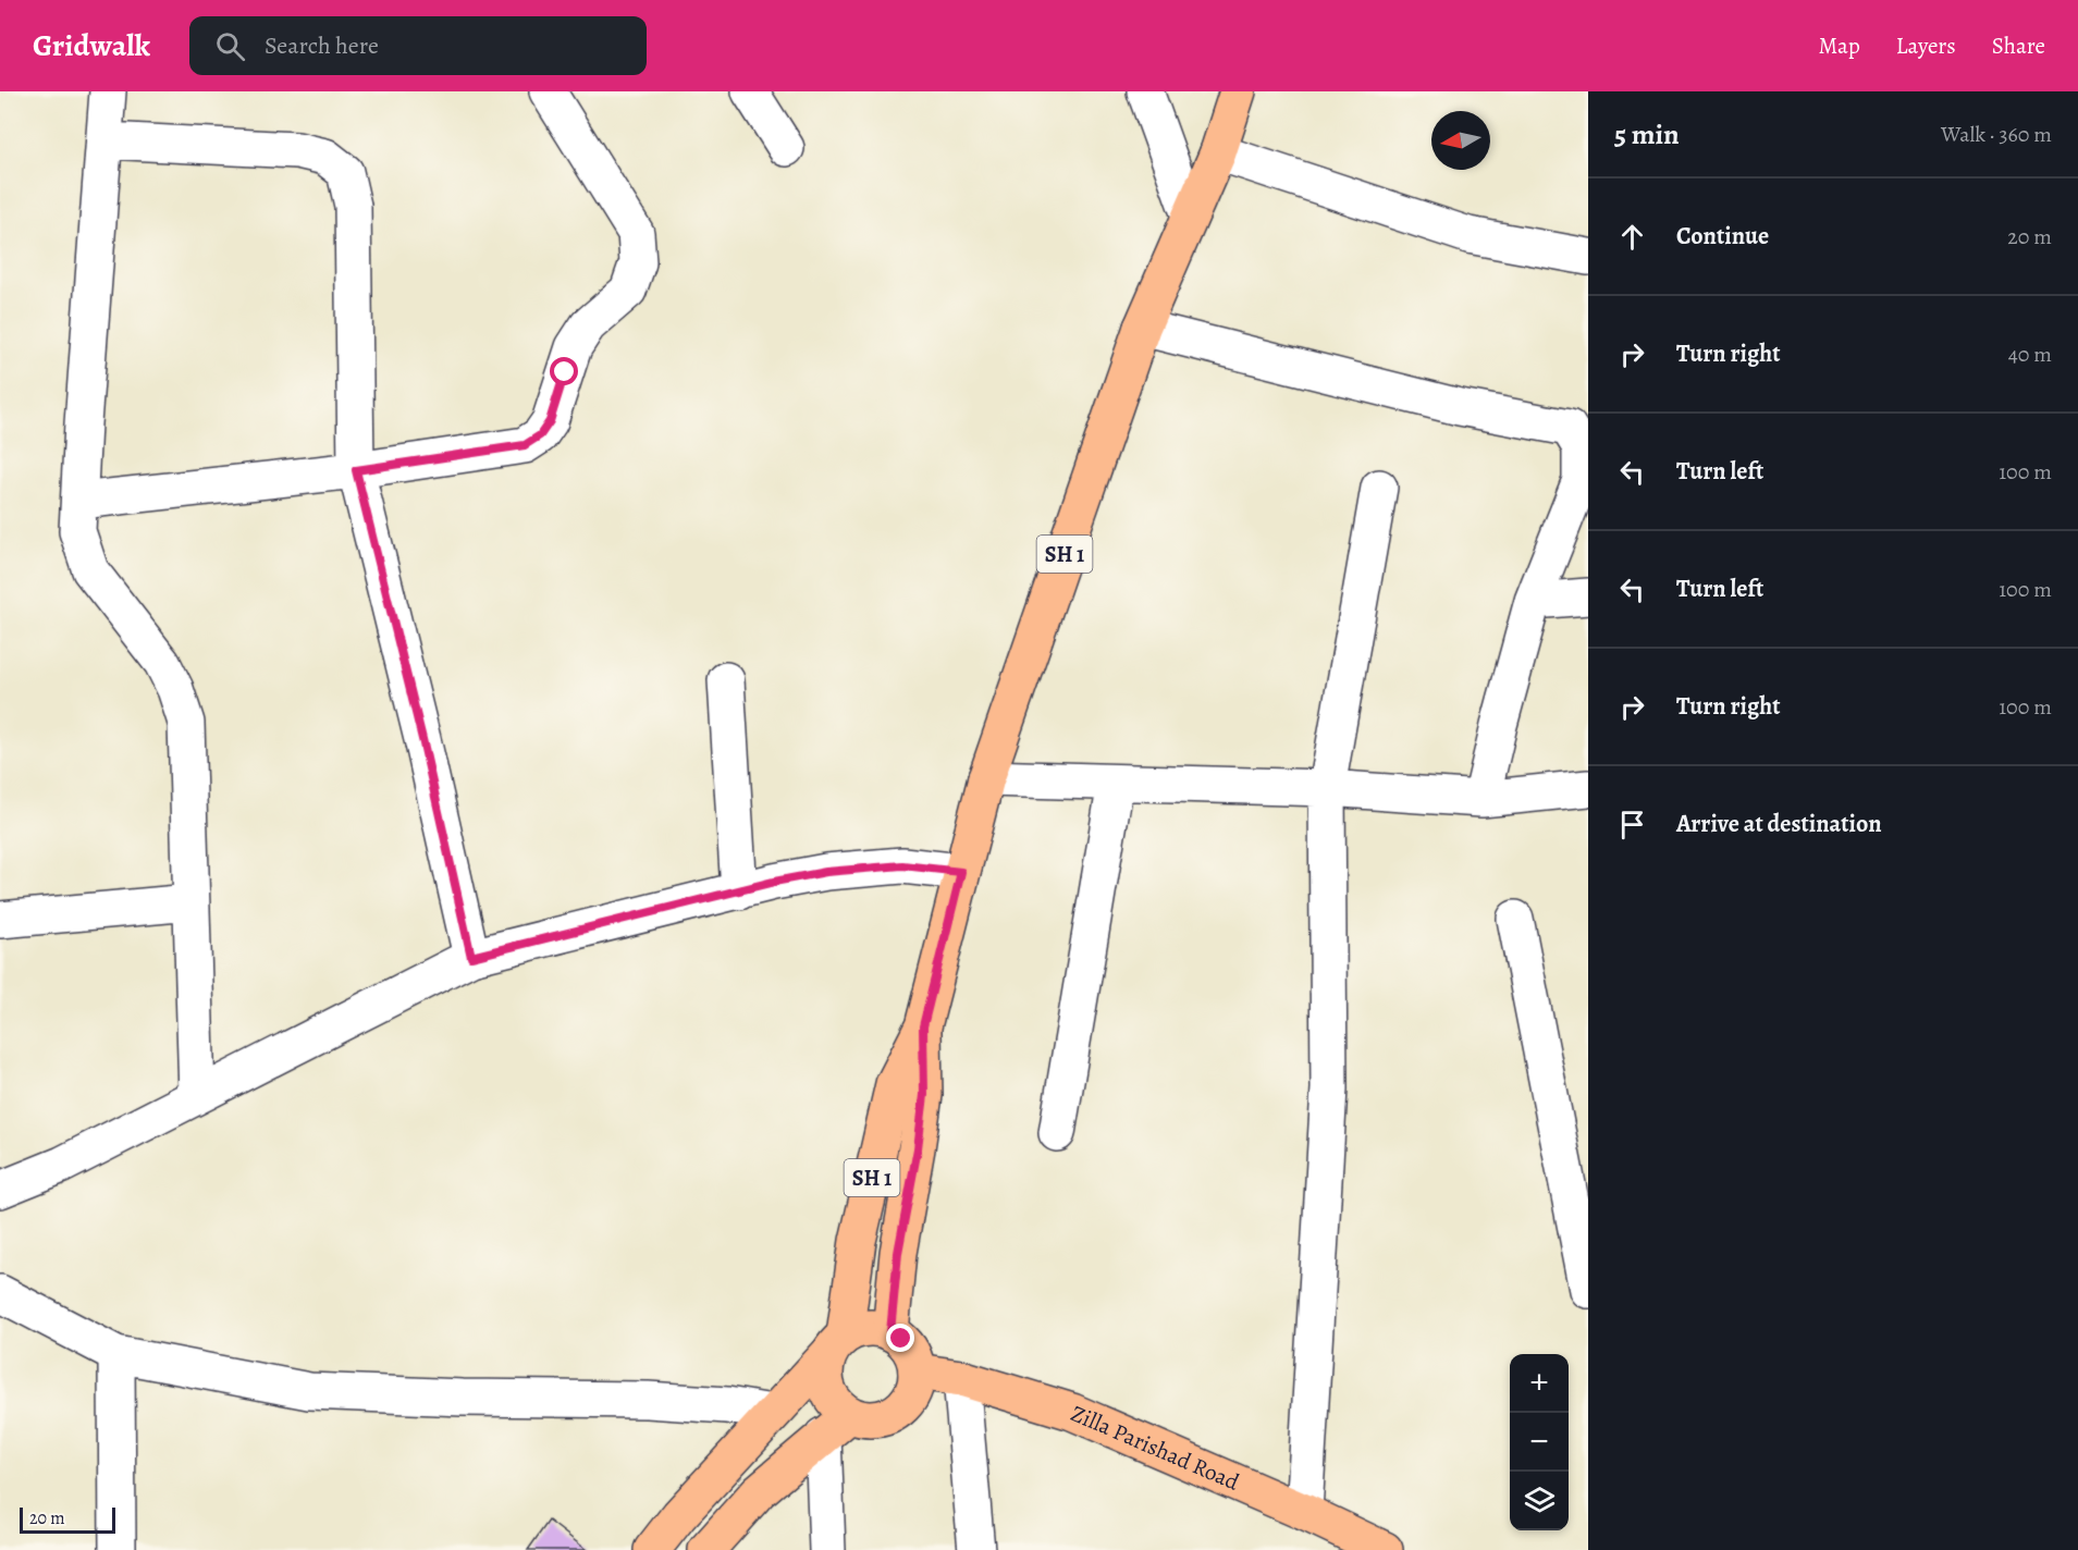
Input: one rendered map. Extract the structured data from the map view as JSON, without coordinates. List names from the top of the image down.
{
  "streets": {
    "main road": ["SH 1", "Zilla Parishad Road"]
  },
  "crossings": [
    ["SH 1", "Zilla Parishad Road"]
  ],
  "scale_bar": "20 m",
  "north": "left",
  "page": {
    "header": "Gridwalk",
    "search": "Search here",
    "nav": ["Map", "Layers", "Share"],
    "heading": ["5 min", "Walk · 360 m"],
    "list": [
      ["Continue", "20 m"],
      ["Turn right", "40 m"],
      ["Turn left", "100 m"],
      ["Turn left", "100 m"],
      ["Turn right", "100 m"],
      "Arrive at destination"
    ],
    "map_buttons": ["+", "−"],
    "scale": "20 m"
  }
}
